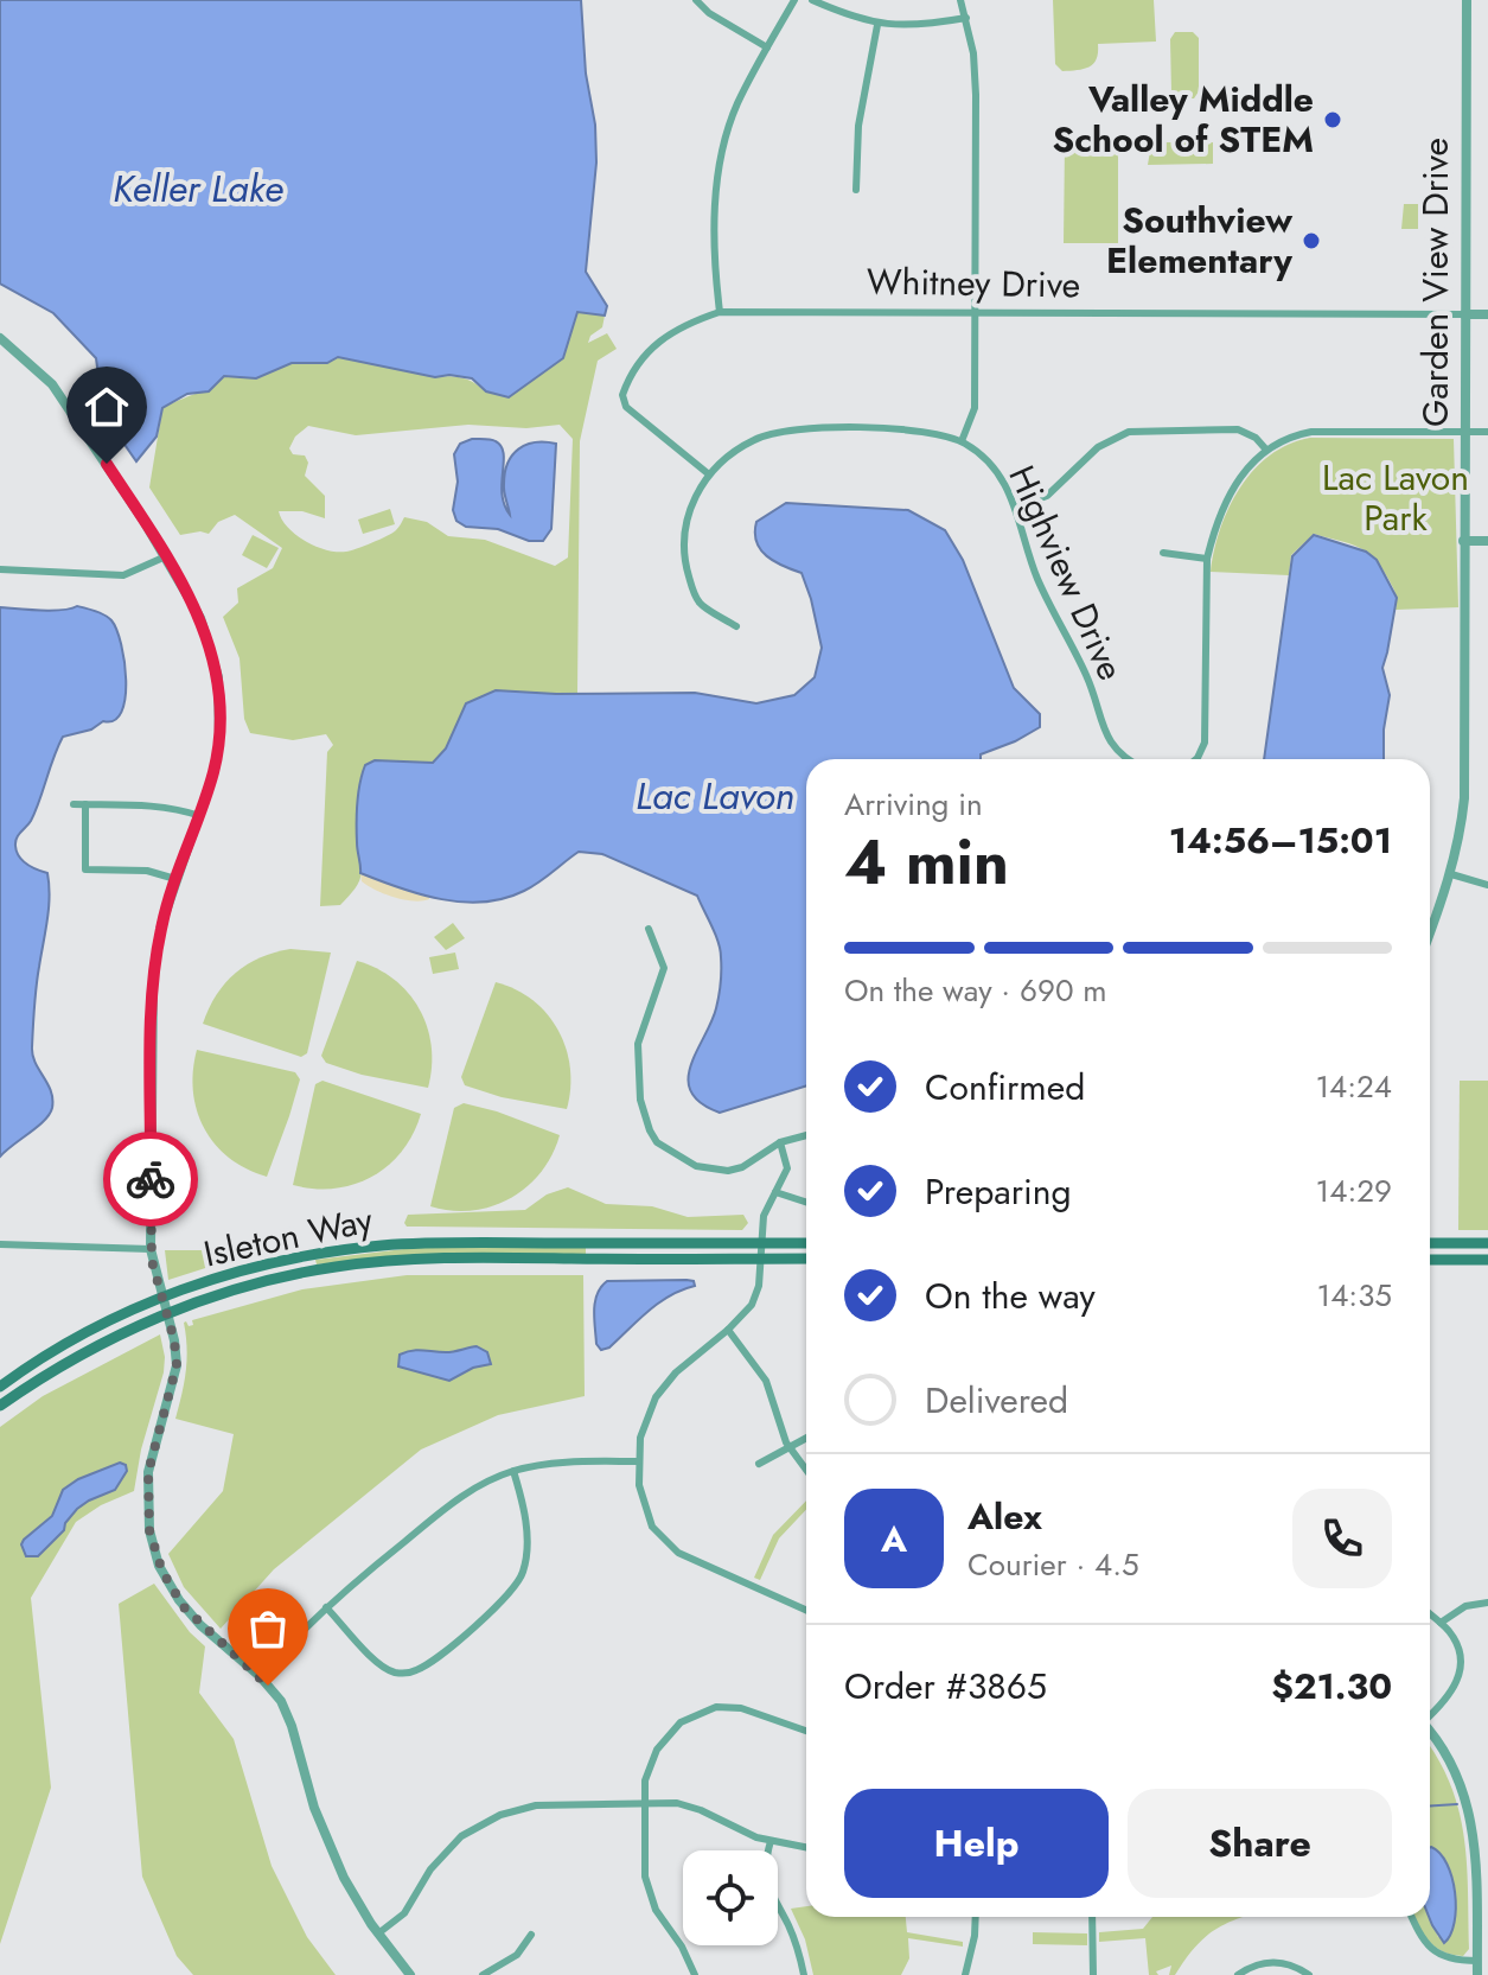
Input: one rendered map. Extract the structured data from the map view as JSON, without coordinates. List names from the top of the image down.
{
  "streets": {
    "main road": ["Isleton Way"],
    "street": ["Garden View Drive", "Whitney Drive", "Highview Drive"]
  },
  "crossings": [
    ["Garden View Drive", "Whitney Drive"],
    ["Whitney Drive", "Highview Drive"]
  ],
  "water": ["Keller Lake", "Lac Lavon"],
  "parks": ["Lac Lavon Park"],
  "places": ["Valley Middle School of STEM", "Southview Elementary"],
  "page": {
    "heading": ["4 min", "Arriving in", "14:56–15:01"],
    "panel": [
      "Alex",
      "Courier · 4.5",
      "Order #3865",
      "$21.30"
    ],
    "bar": "On the way · 690 m",
    "list": [
      ["Confirmed", "14:24"],
      ["Preparing", "14:29"],
      ["On the way", "14:35"],
      "Delivered"
    ],
    "round": "A",
    "buttons": ["Help", "Share"]
  }
}
